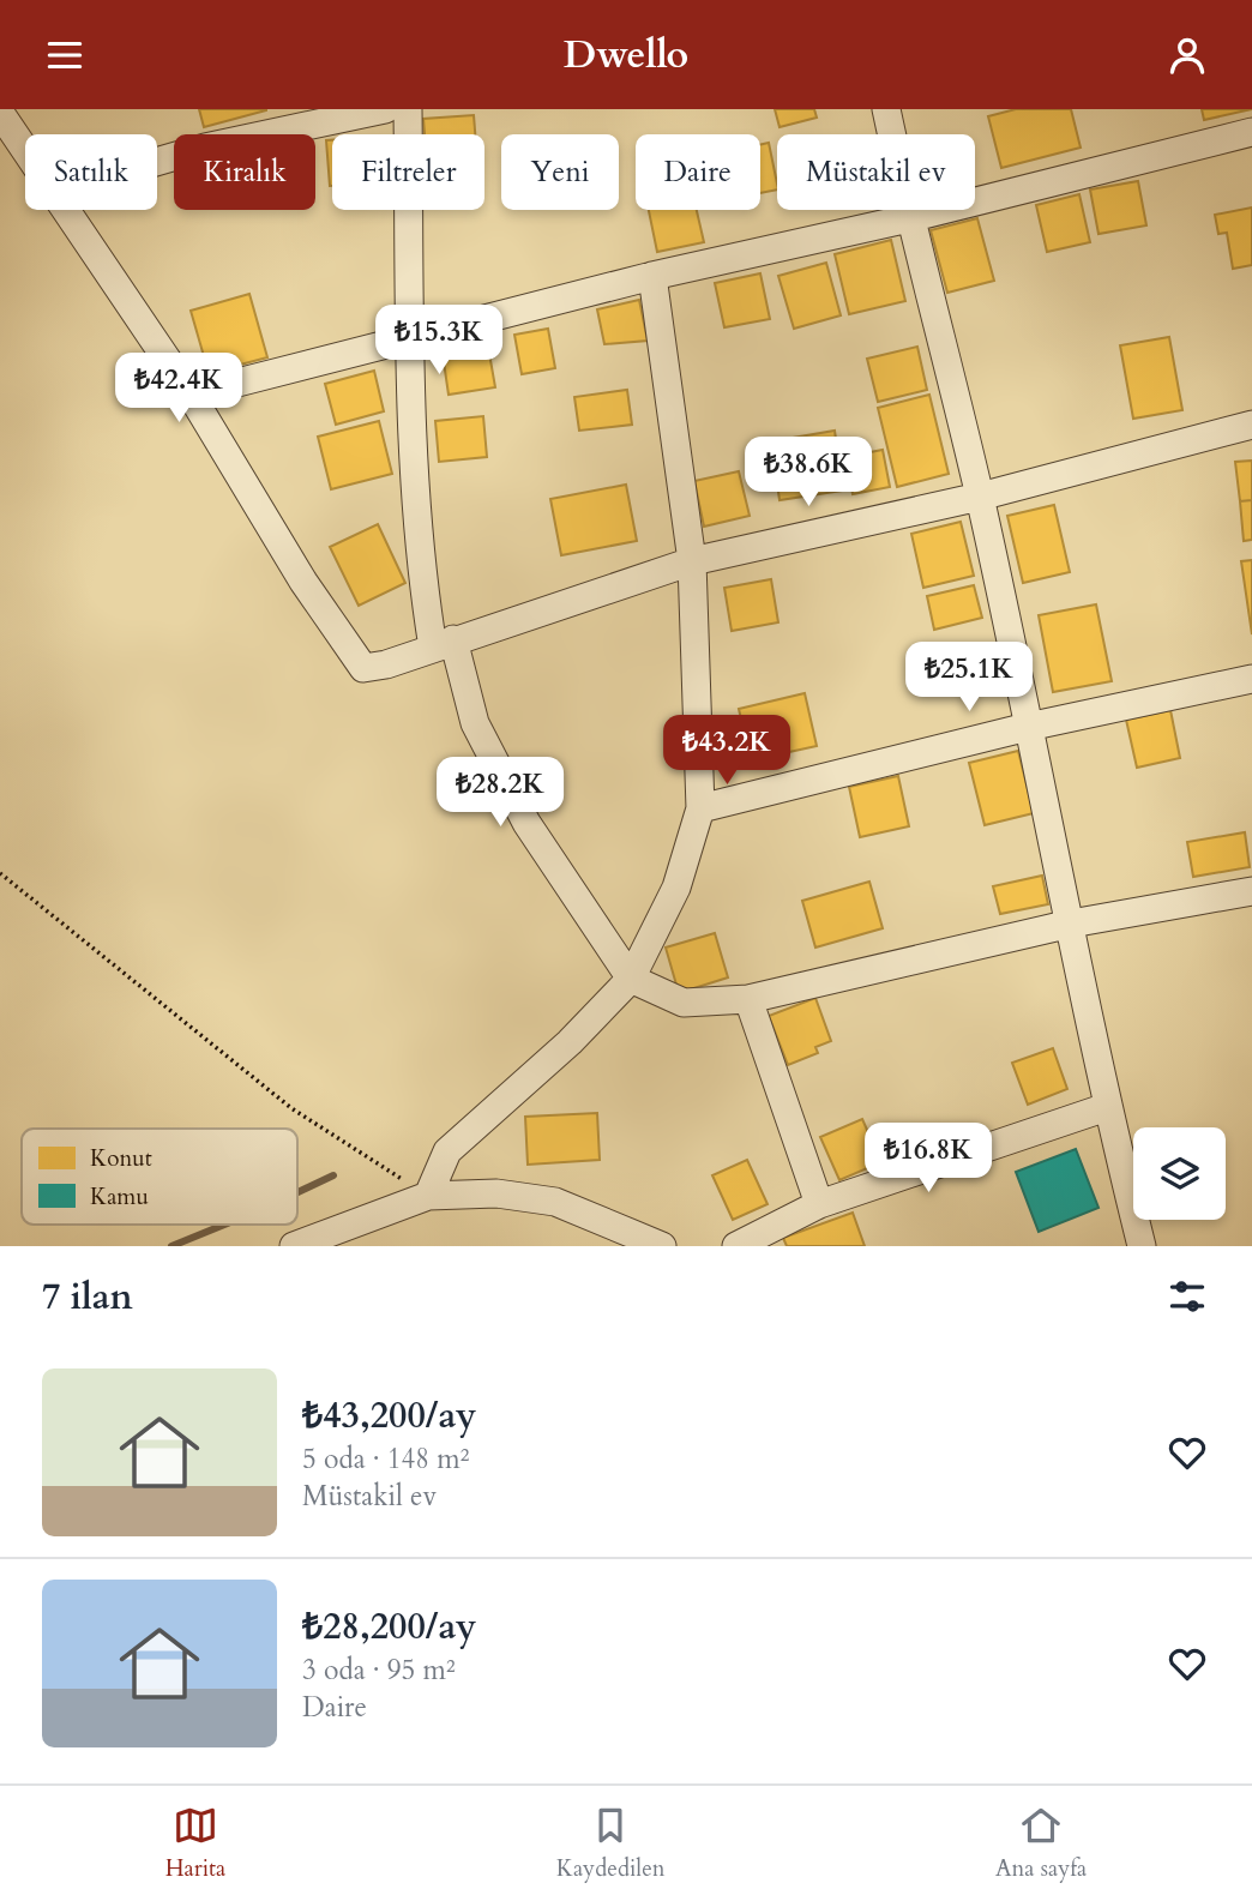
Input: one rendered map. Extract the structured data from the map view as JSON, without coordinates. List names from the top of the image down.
{
  "legend": ["Konut", "Kamu"],
  "page": {
    "header": "Dwello",
    "chip": [
      "Satılık",
      "Kiralık",
      "Filtreler",
      "Yeni",
      "Daire",
      "Müstakil ev"
    ],
    "price": [
      "₺15.3K",
      "₺42.4K",
      "₺38.6K",
      "₺25.1K",
      "₺43.2K",
      "₺28.2K",
      "₺16.8K"
    ],
    "heading": "7 ilan",
    "list": [
      {
        "name": "₺43,200/ay",
        "note": "5 oda · 148 m² · Müstakil ev"
      },
      {
        "name": "₺28,200/ay",
        "note": "3 oda · 95 m² · Daire"
      }
    ],
    "tabs": ["Harita", "Kaydedilen", "Ana sayfa"]
  }
}
